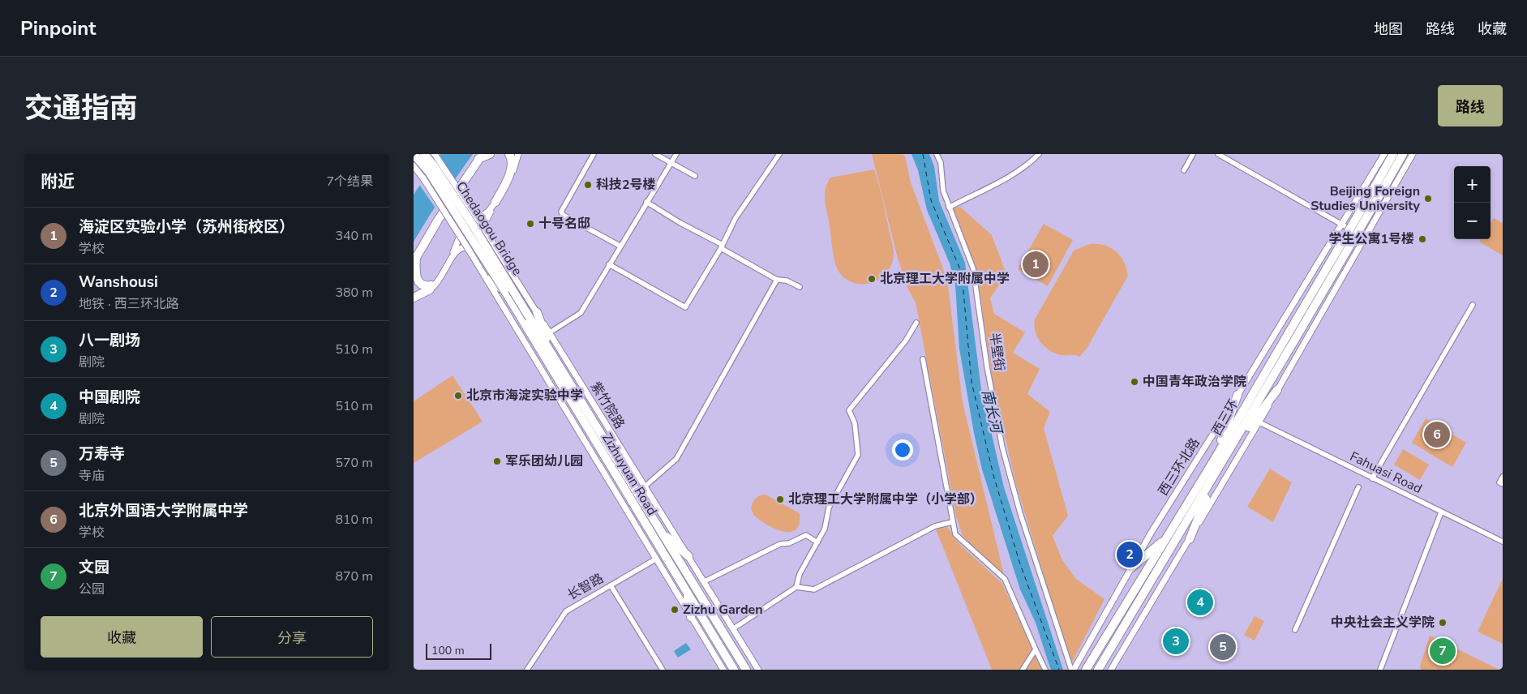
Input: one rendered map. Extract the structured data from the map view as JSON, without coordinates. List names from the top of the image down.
{
  "streets": {
    "highway": ["Chedaogou Bridge", "西三环", "Zizhuyuan Road"],
    "street": [
      "半壁街",
      "紫竹院路",
      "西三环北路",
      "Fahuasi Road",
      "长智路"
    ]
  },
  "crossings": [
    ["Chedaogou Bridge", "Zizhuyuan Road"],
    ["半壁街", "西三环北路"]
  ],
  "water": ["南长河"],
  "places": [
    "科技2号楼",
    "Beijing Foreign Studies University",
    "十号名邸",
    "学生公寓1号楼",
    "北京理工大学附属中学",
    "中国青年政治学院",
    "北京市海淀实验中学",
    "军乐团幼儿园",
    "北京理工大学附属中学（小学部）",
    "Zizhu Garden",
    "中央社会主义学院"
  ],
  "scale_bar": "100 m",
  "page": {
    "header": "Pinpoint",
    "nav": ["地图", "路线", "收藏"],
    "title": "交通指南",
    "buttons": [
      "路线",
      ["收藏", "分享"]
    ],
    "heading": ["附近", "7个结果"],
    "map_buttons": ["+", "−"],
    "list": [
      {
        "mark": "1",
        "name": "海淀区实验小学（苏州街校区）",
        "note": "学校",
        "value": "340 m"
      },
      {
        "mark": "2",
        "name": "Wanshousi",
        "note": "地铁 · 西三环北路",
        "value": "380 m"
      },
      {
        "mark": "3",
        "name": "八一剧场",
        "note": "剧院",
        "value": "510 m"
      },
      {
        "mark": "4",
        "name": "中国剧院",
        "note": "剧院",
        "value": "510 m"
      },
      {
        "mark": "5",
        "name": "万寿寺",
        "note": "寺庙",
        "value": "570 m"
      },
      {
        "mark": "6",
        "name": "北京外国语大学附属中学",
        "note": "学校",
        "value": "810 m"
      },
      {
        "mark": "7",
        "name": "文园",
        "note": "公园",
        "value": "870 m"
      }
    ],
    "pins": [
      "1",
      "6",
      "2",
      "4",
      "3",
      "5",
      "7"
    ],
    "scale": "100 m"
  }
}
